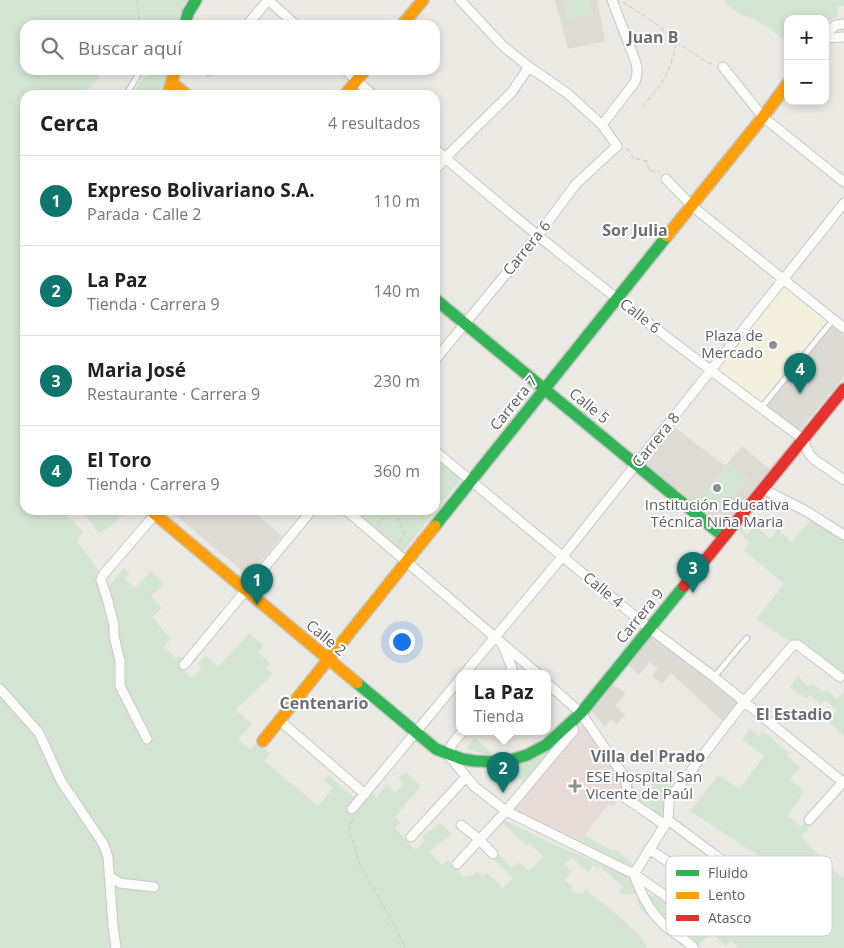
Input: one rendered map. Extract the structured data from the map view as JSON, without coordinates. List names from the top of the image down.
{
  "streets": {
    "main road": [
      "Carrera 7",
      "Calle 5",
      "Carrera 9",
      "Calle 2"
    ],
    "street": [
      "Carrera 6",
      "Calle 6",
      "Carrera 8",
      "Calle 4"
    ]
  },
  "crossings": [
    ["Carrera 6", "Calle 6"],
    ["Carrera 6", "Calle 5"],
    ["Calle 6", "Carrera 7"],
    ["Calle 6", "Carrera 8"],
    ["Calle 6", "Carrera 9"],
    ["Carrera 7", "Calle 5"],
    ["Carrera 7", "Calle 4"],
    ["Carrera 7", "Calle 2"],
    ["Calle 5", "Carrera 8"],
    ["Calle 5", "Carrera 9"],
    ["Carrera 8", "Calle 4"],
    ["Calle 4", "Carrera 9"],
    ["Carrera 9", "Calle 2"]
  ],
  "districts": [
    "Juan B",
    "Sor Julia",
    "Centenario",
    "El Estadio",
    "Villa del Prado"
  ],
  "places": {
    "other": ["Plaza de Mercado", "Institución Educativa Técnica Niña Maria"],
    "health": ["ESE Hospital San Vicente de Paúl"]
  },
  "legend": ["Fluido", "Lento", "Atasco"],
  "page": {
    "map_buttons": ["+", "−"],
    "search": "Buscar aquí",
    "heading": ["Cerca", "4 resultados"],
    "list": [
      {
        "mark": "1",
        "name": "Expreso Bolivariano S.A.",
        "note": "Parada · Calle 2",
        "value": "110 m"
      },
      {
        "mark": "2",
        "name": "La Paz",
        "note": "Tienda · Carrera 9",
        "value": "140 m"
      },
      {
        "mark": "3",
        "name": "Maria José",
        "note": "Restaurante · Carrera 9",
        "value": "230 m"
      },
      {
        "mark": "4",
        "name": "El Toro",
        "note": "Tienda · Carrera 9",
        "value": "360 m"
      }
    ],
    "pins": [
      "4",
      "3",
      "1",
      "2"
    ],
    "popup": ["La Paz", "Tienda"]
  }
}
